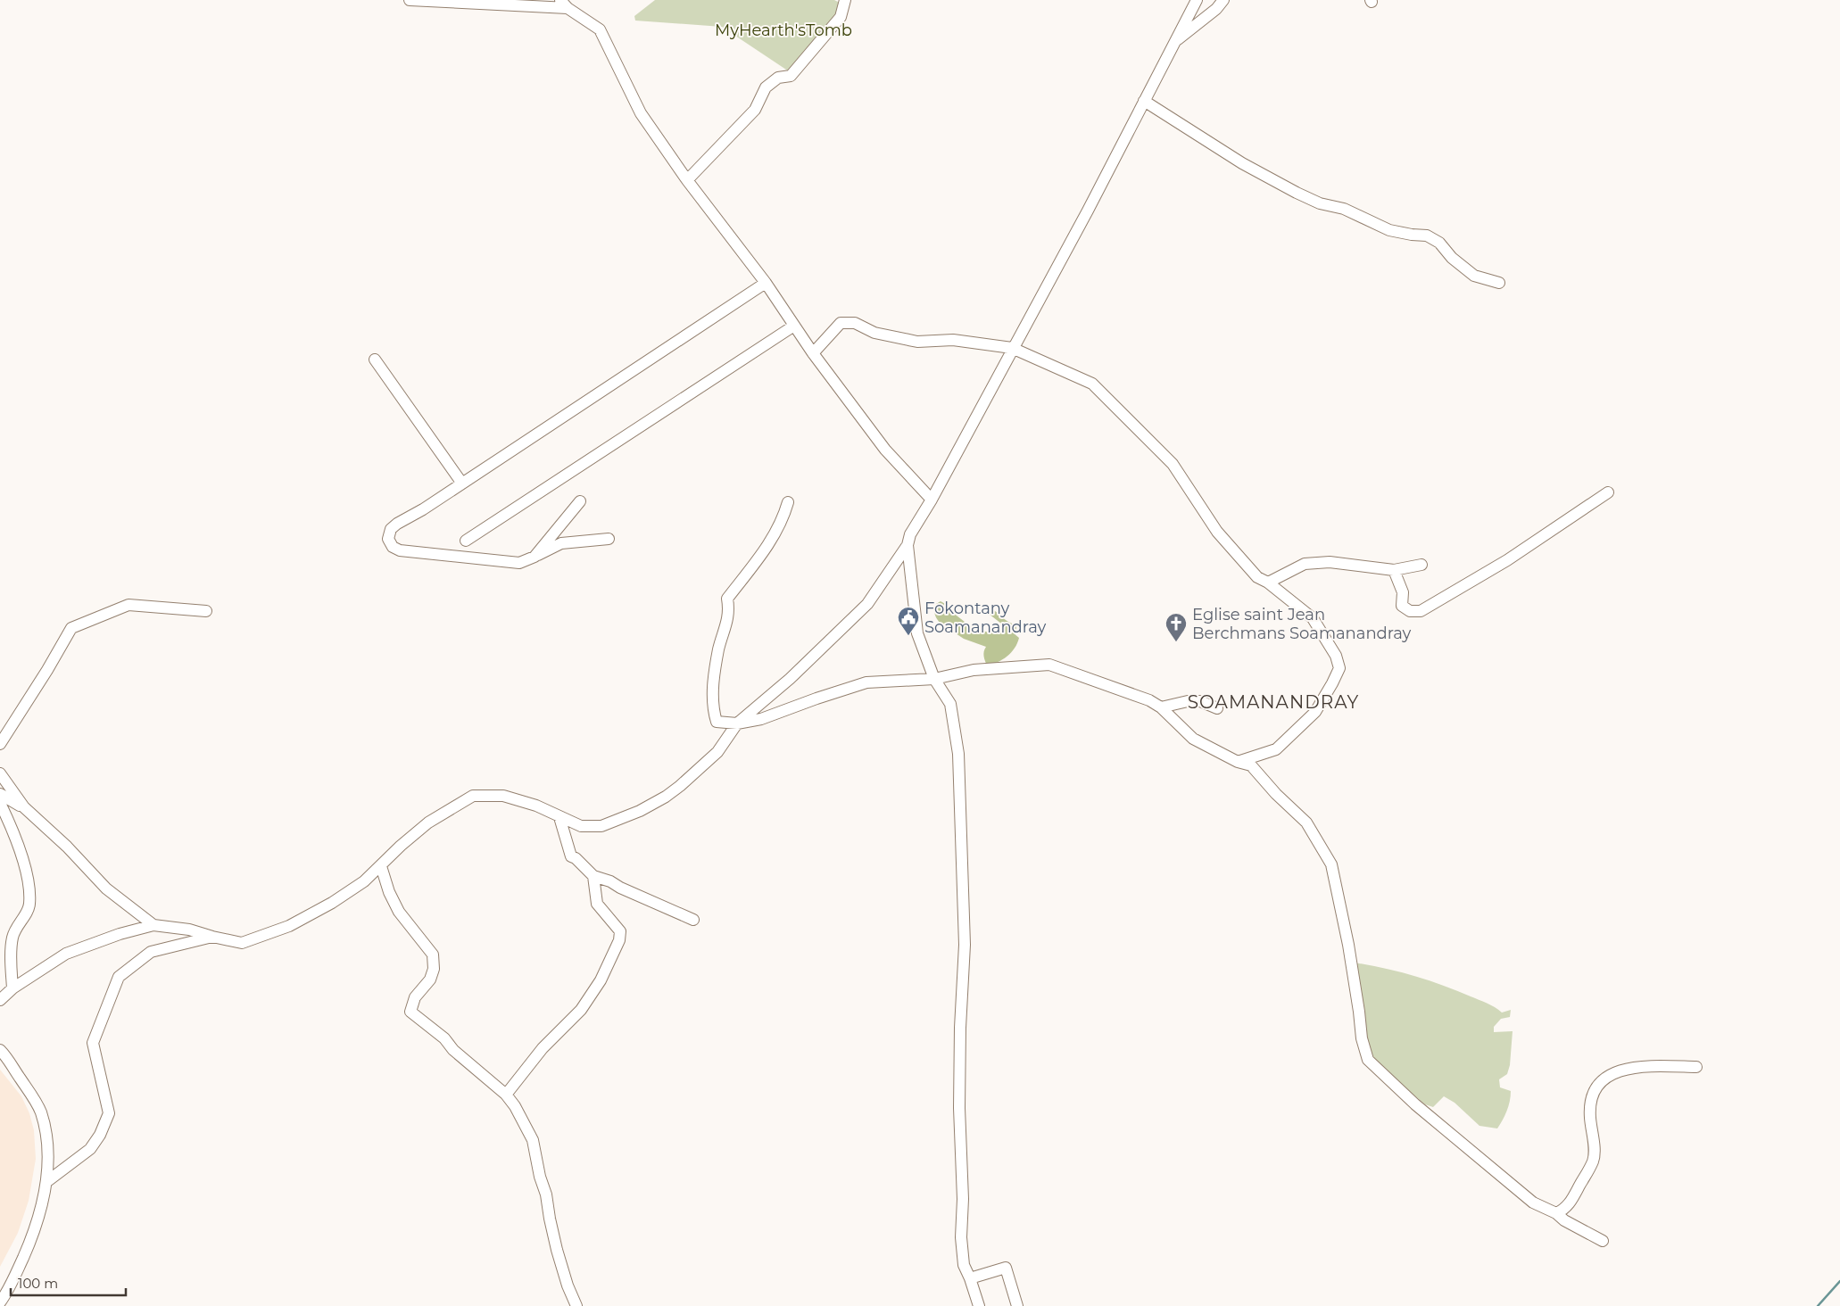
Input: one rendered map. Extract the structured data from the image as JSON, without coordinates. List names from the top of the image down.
{
  "districts": ["SOAMANANDRAY"],
  "parks": ["MyHearth'sTomb"],
  "places": {
    "public building": ["Fokontany Soamanandray"],
    "church": ["Eglise saint Jean Berchmans Soamanandray"]
  },
  "scale_bar": "100 m"
}
